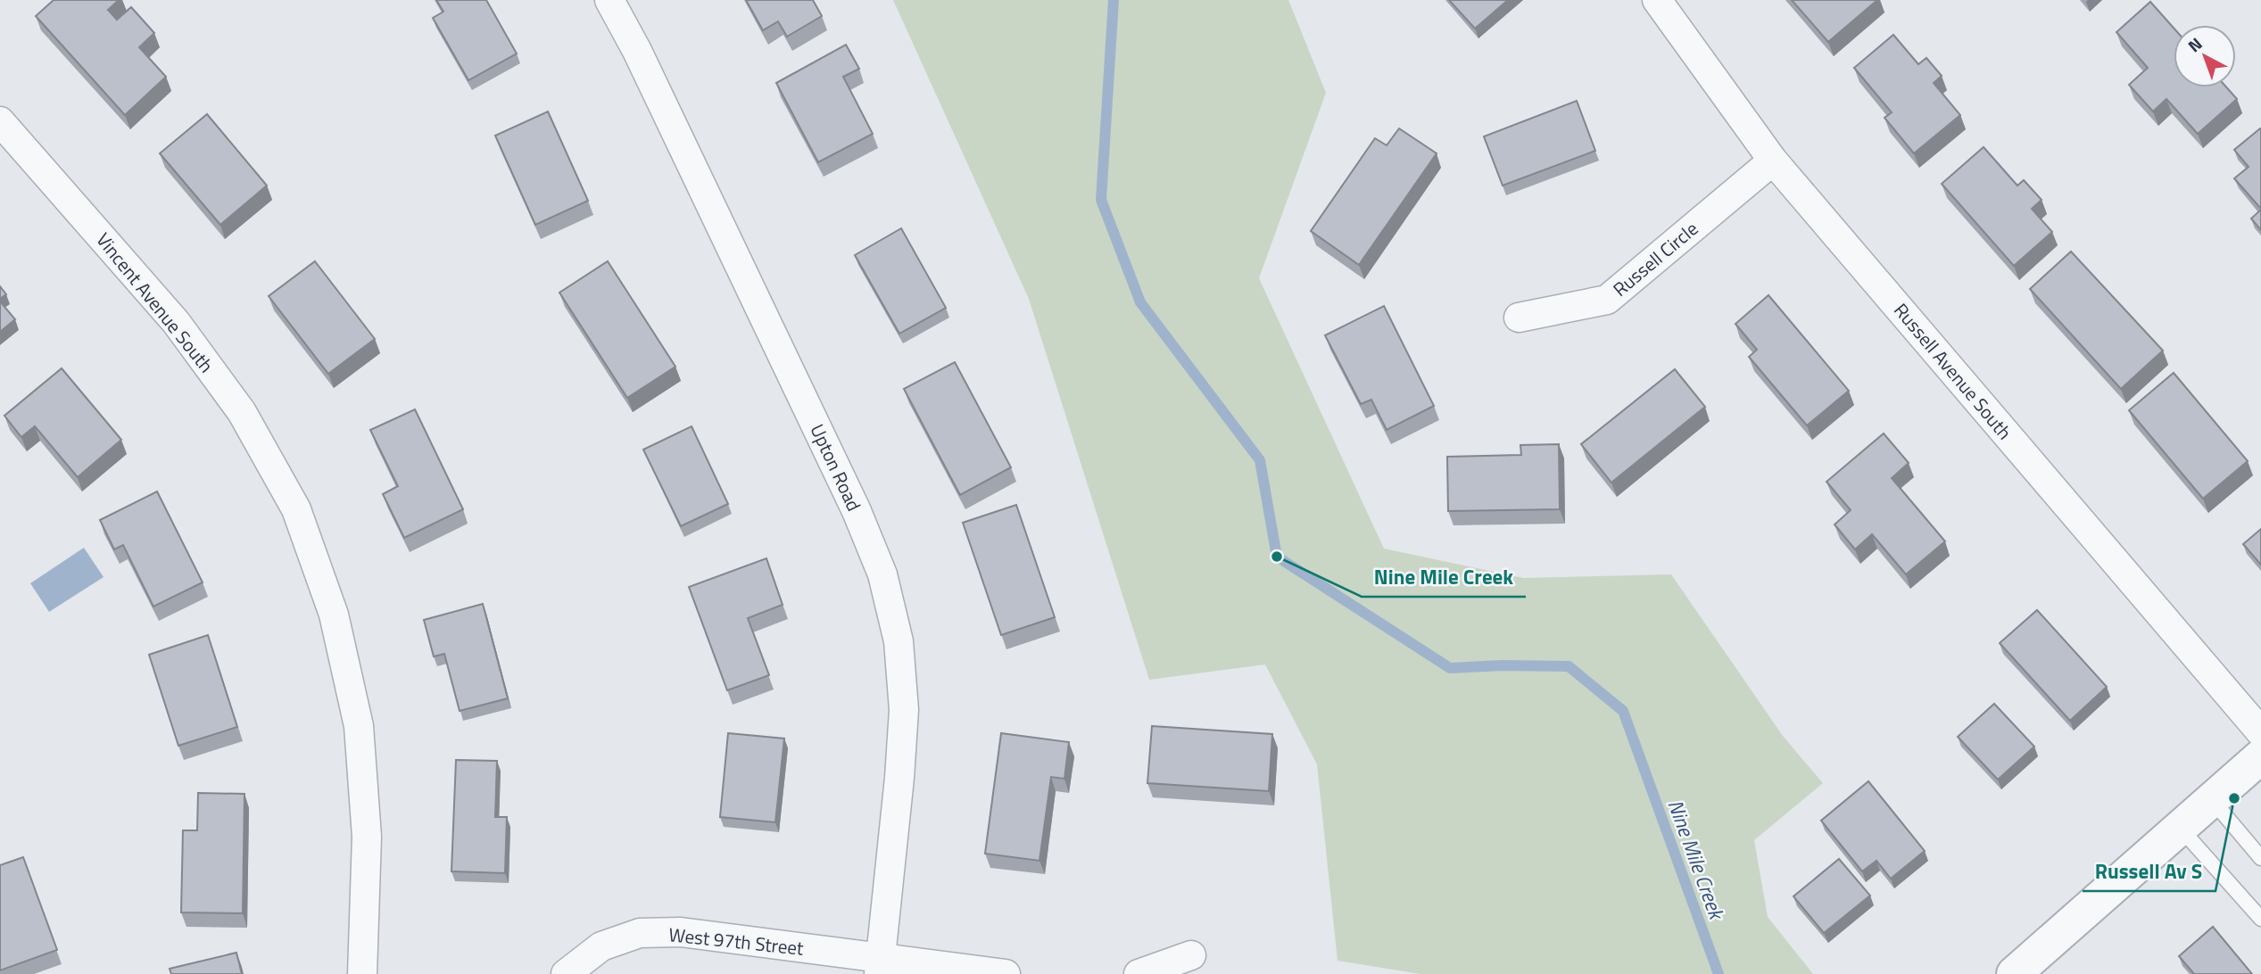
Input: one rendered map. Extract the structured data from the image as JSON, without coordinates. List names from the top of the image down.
{
  "streets": {
    "street": [
      "Russell Circle",
      "Vincent Avenue South",
      "Russell Avenue South",
      "Upton Road",
      "West 97th Street"
    ]
  },
  "crossings": [
    ["Russell Circle", "Russell Avenue South"],
    ["Upton Road", "West 97th Street"]
  ],
  "water": ["Nine Mile Creek"],
  "places": ["Nine Mile Creek", "Russell Av S"],
  "north": "top left"
}
